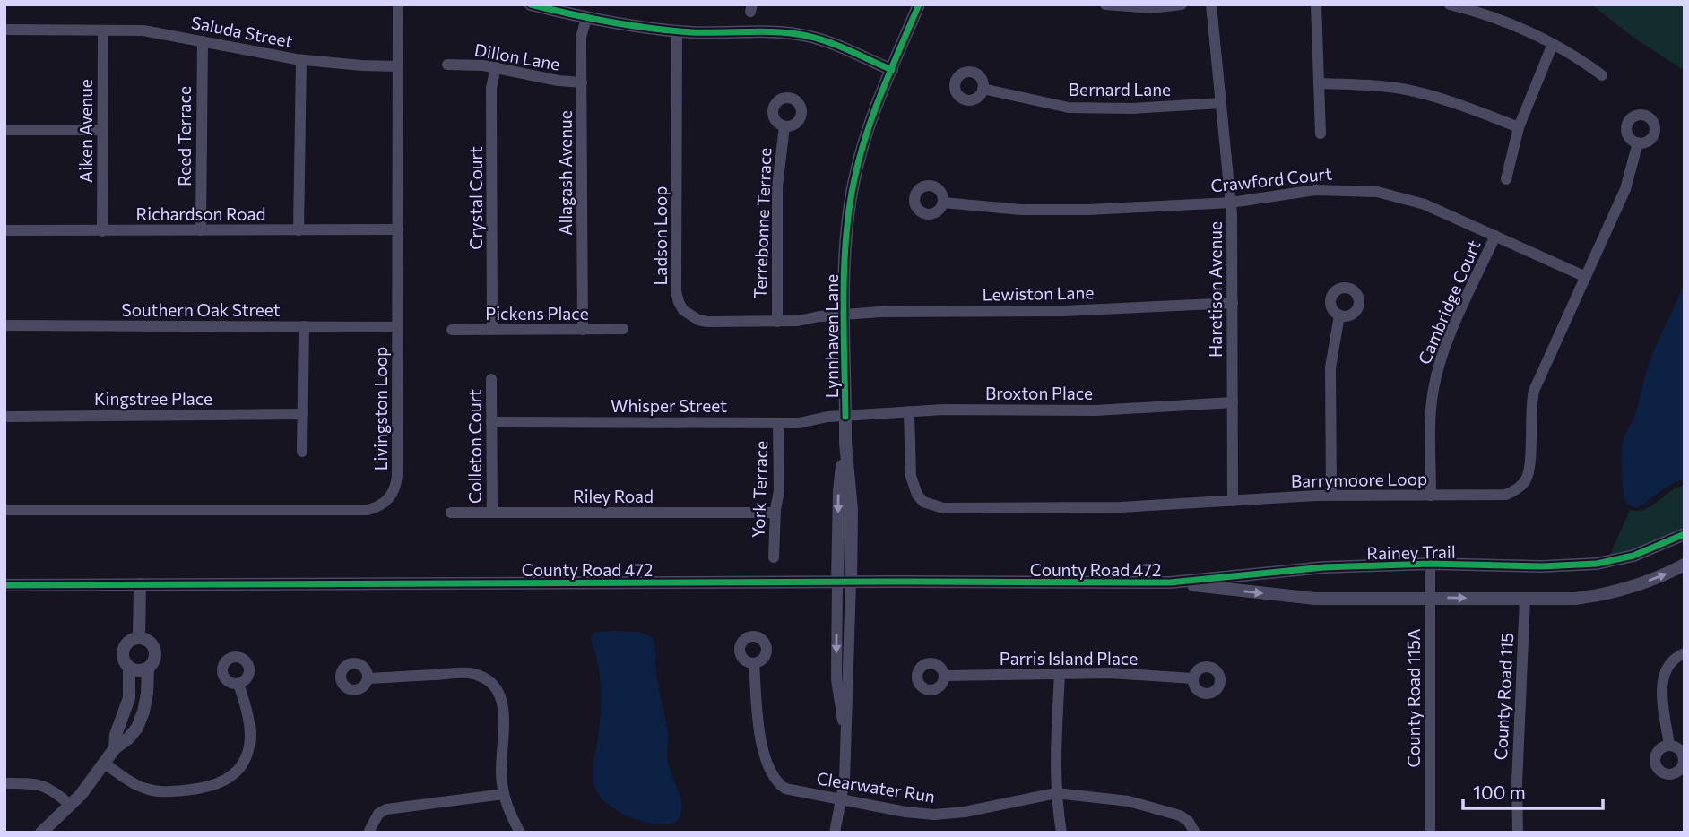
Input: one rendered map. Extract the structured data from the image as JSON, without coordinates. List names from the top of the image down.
{
  "streets": {
    "street": [
      "Saluda Street",
      "Dillon Lane",
      "Bernard Lane",
      "Aiken Avenue",
      "Reed Terrace",
      "Allagash Avenue",
      "Crawford Court",
      "Crystal Court",
      "Richardson Road",
      "Terrebonne Terrace",
      "Ladson Loop",
      "Haretison Avenue",
      "Lewiston Lane",
      "Cambridge Court",
      "Southern Oak Street",
      "Pickens Place",
      "Lynnhaven Lane",
      "Broxton Place",
      "Kingstree Place",
      "Whisper Street",
      "Livingston Loop",
      "Colleton Court",
      "Barrymoore Loop",
      "York Terrace",
      "Riley Road",
      "Rainey Trail",
      "County Road 472",
      "Parris Island Place",
      "County Road 115",
      "County Road 115A",
      "Clearwater Run"
    ]
  },
  "crossings": [
    ["Saluda Street", "Aiken Avenue"],
    ["Saluda Street", "Reed Terrace"],
    ["Saluda Street", "Livingston Loop"],
    ["Dillon Lane", "Allagash Avenue"],
    ["Dillon Lane", "Crystal Court"],
    ["Bernard Lane", "Haretison Avenue"],
    ["Aiken Avenue", "Richardson Road"],
    ["Reed Terrace", "Richardson Road"],
    ["Allagash Avenue", "Pickens Place"],
    ["Crawford Court", "Haretison Avenue"],
    ["Crawford Court", "Cambridge Court"],
    ["Crawford Court", "Barrymoore Loop"],
    ["Crystal Court", "Pickens Place"],
    ["Richardson Road", "Livingston Loop"],
    ["Terrebonne Terrace", "Ladson Loop"],
    ["Ladson Loop", "Lewiston Lane"],
    ["Ladson Loop", "Lynnhaven Lane"],
    ["Haretison Avenue", "Lewiston Lane"],
    ["Haretison Avenue", "Broxton Place"],
    ["Haretison Avenue", "Barrymoore Loop"],
    ["Lewiston Lane", "Lynnhaven Lane"],
    ["Cambridge Court", "Barrymoore Loop"],
    ["Southern Oak Street", "Livingston Loop"],
    ["Lynnhaven Lane", "Broxton Place"],
    ["Lynnhaven Lane", "Whisper Street"],
    ["Lynnhaven Lane", "County Road 472"],
    ["Broxton Place", "Whisper Street"],
    ["Broxton Place", "Barrymoore Loop"],
    ["Whisper Street", "Colleton Court"],
    ["Whisper Street", "York Terrace"],
    ["Colleton Court", "Riley Road"],
    ["York Terrace", "Riley Road"],
    ["Rainey Trail", "County Road 472"],
    ["Rainey Trail", "County Road 115A"]
  ],
  "scale_bar": "100 m"
}
